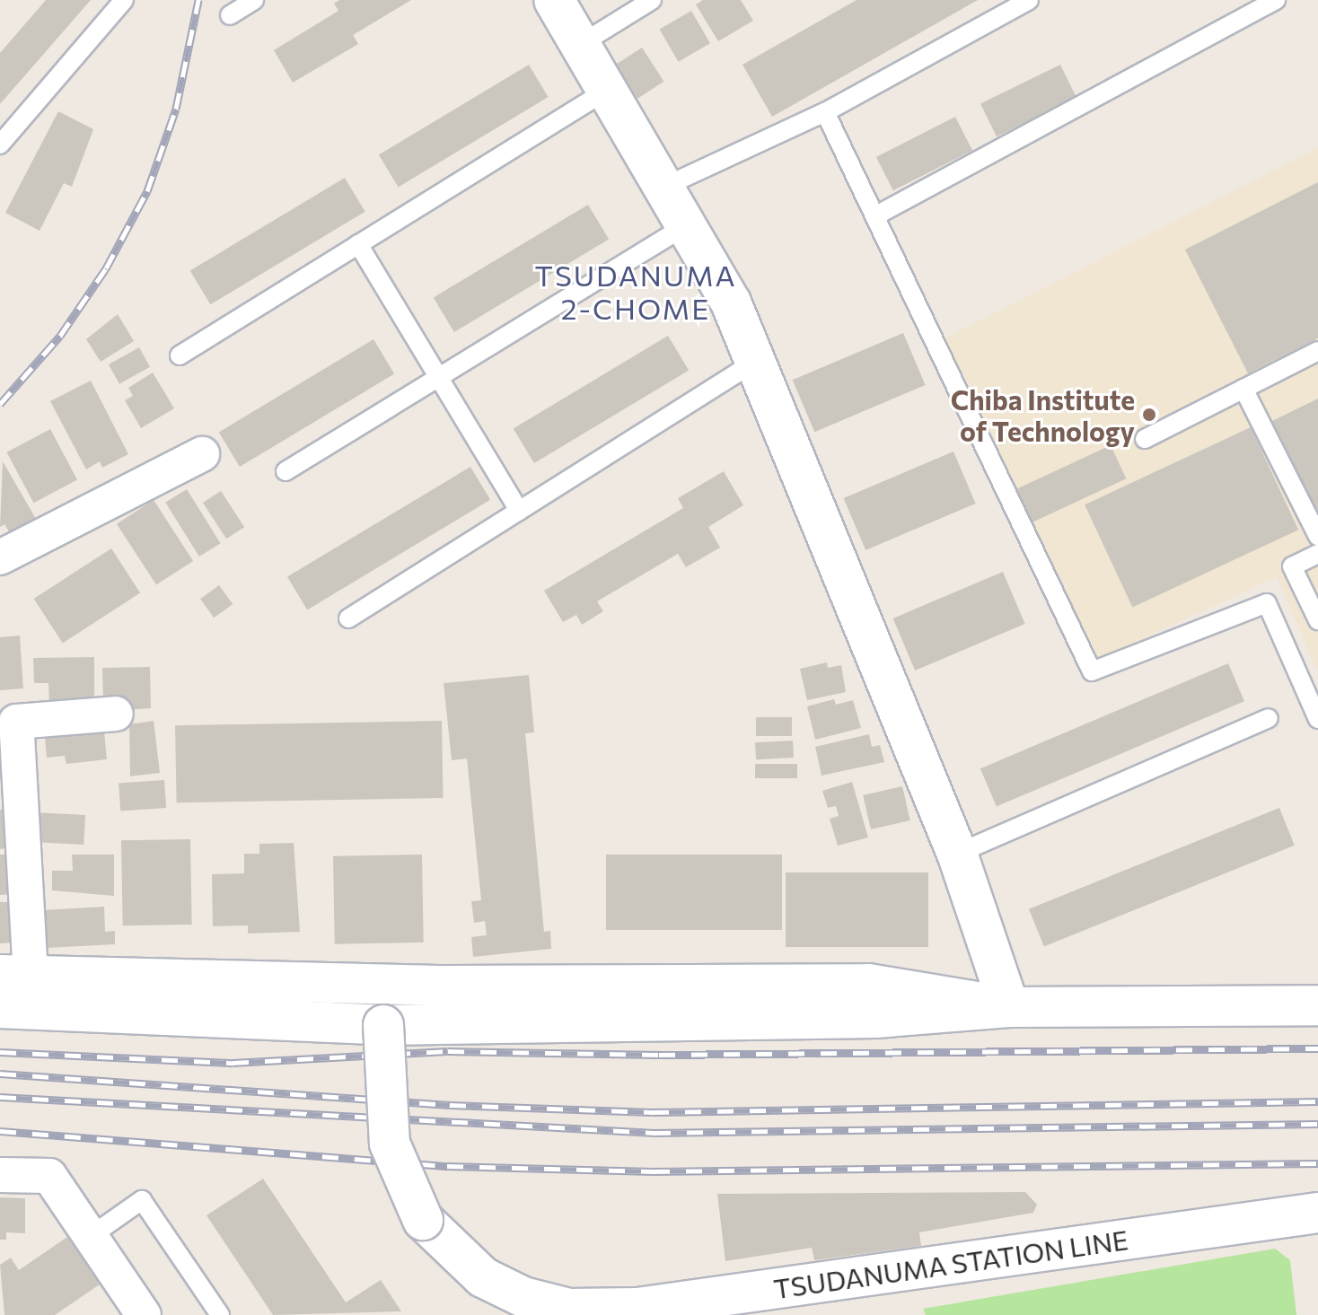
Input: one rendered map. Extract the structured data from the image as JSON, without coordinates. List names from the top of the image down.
{
  "streets": {
    "street": ["TSUDANUMA STATION LINE"]
  },
  "districts": ["TSUDANUMA 2-CHOME"],
  "places": ["Chiba Institute of Technology"]
}
